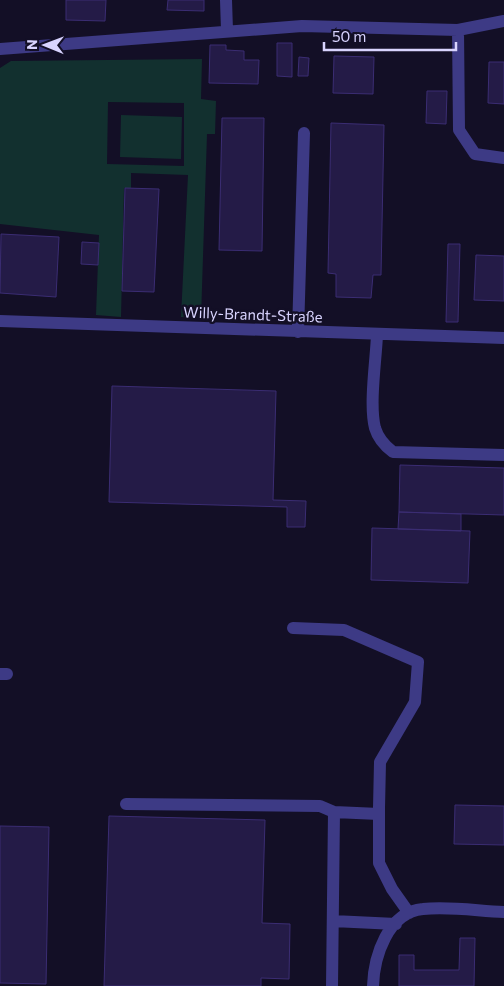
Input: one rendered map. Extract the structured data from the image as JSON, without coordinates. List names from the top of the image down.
{
  "streets": {
    "street": ["Willy-Brandt-Straße"]
  },
  "scale_bar": "50 m",
  "north": "left"
}
